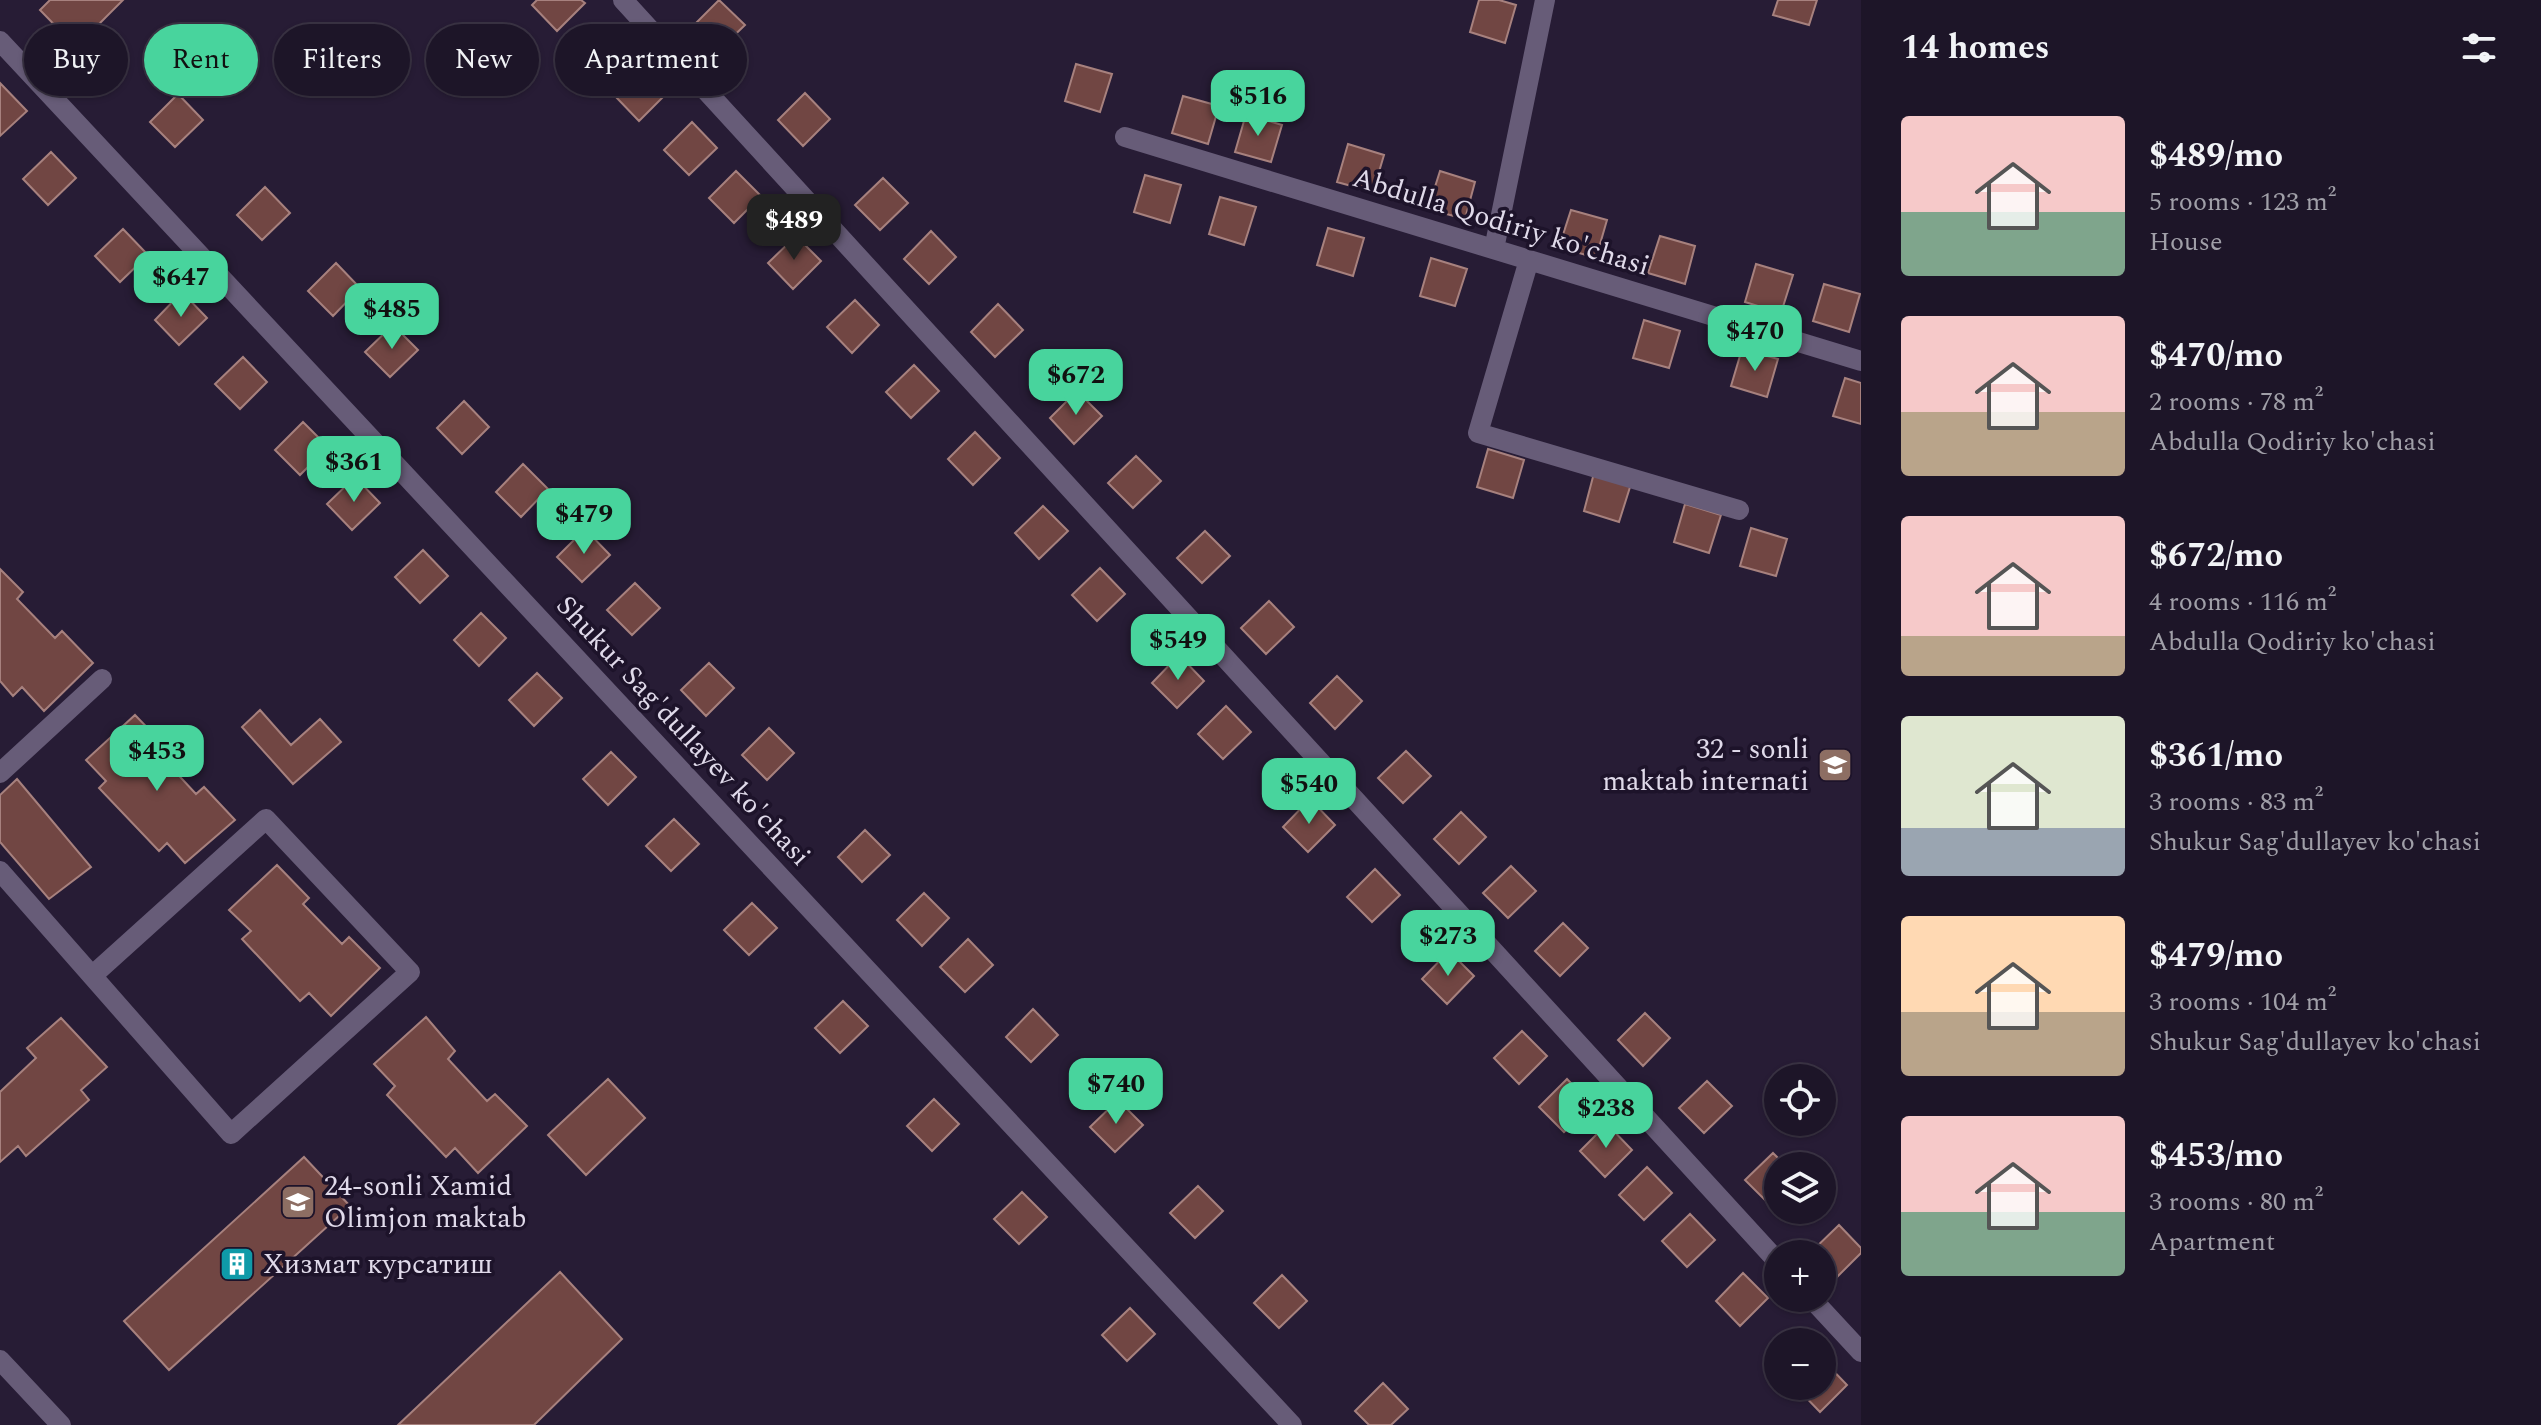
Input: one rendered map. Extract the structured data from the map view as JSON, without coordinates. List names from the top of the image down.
{
  "streets": {
    "street": ["Abdulla Qodiriy ko'chasi", "Shukur Sag'dullayev ko'chasi"]
  },
  "places": {
    "school or university": ["32 - sonli maktab internati", "24-sonli Xamid Olimjon maktab"],
    "building": ["Хизмат курсатиш"]
  },
  "page": {
    "heading": "14 homes",
    "chip": [
      "Buy",
      "Rent",
      "Filters",
      "New",
      "Apartment"
    ],
    "price": [
      "$516",
      "$489",
      "$647",
      "$485",
      "$470",
      "$672",
      "$361",
      "$479",
      "$549",
      "$453",
      "$540",
      "$273",
      "$740",
      "$238"
    ],
    "list": [
      {
        "name": "$489/mo",
        "note": "5 rooms · 123 m² · House"
      },
      {
        "name": "$470/mo",
        "note": "2 rooms · 78 m² · Abdulla Qodiriy ko'chasi"
      },
      {
        "name": "$672/mo",
        "note": "4 rooms · 116 m² · Abdulla Qodiriy ko'chasi"
      },
      {
        "name": "$361/mo",
        "note": "3 rooms · 83 m² · Shukur Sag'dullayev ko'chasi"
      },
      {
        "name": "$479/mo",
        "note": "3 rooms · 104 m² · Shukur Sag'dullayev ko'chasi"
      },
      {
        "name": "$453/mo",
        "note": "3 rooms · 80 m² · Apartment"
      }
    ],
    "map_buttons": ["+", "−"]
  }
}
